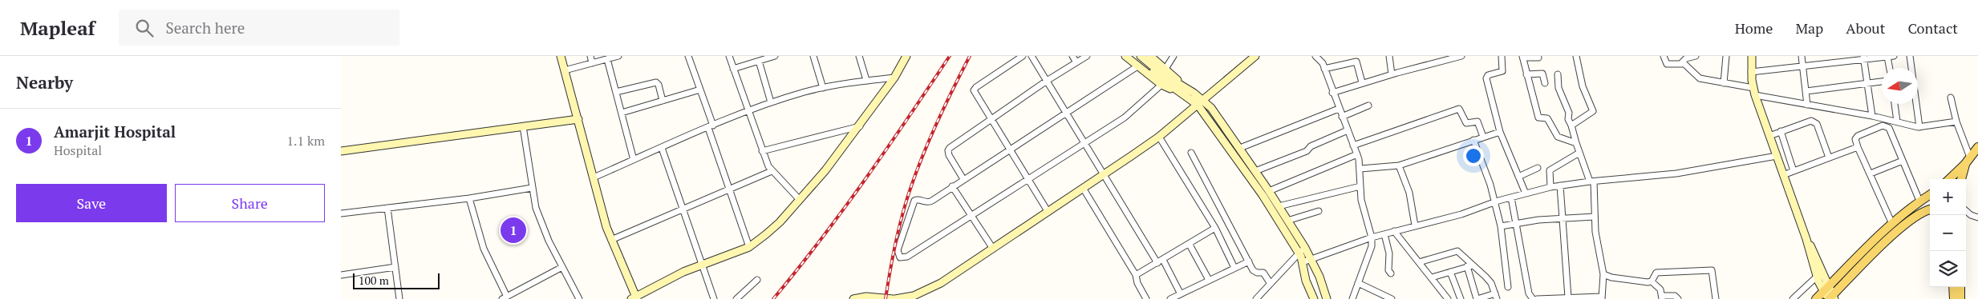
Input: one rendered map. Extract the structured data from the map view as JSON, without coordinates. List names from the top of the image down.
{
  "scale_bar": "100 m",
  "north": "left",
  "page": {
    "header": "Mapleaf",
    "search": "Search here",
    "nav": [
      "Home",
      "Map",
      "About",
      "Contact"
    ],
    "heading": "Nearby",
    "list": [
      {
        "mark": "1",
        "name": "Amarjit Hospital",
        "note": "Hospital",
        "value": "1.1 km"
      }
    ],
    "buttons": ["Save", "Share"],
    "map_buttons": ["+", "−"],
    "pins": "1",
    "scale": "100 m"
  }
}
